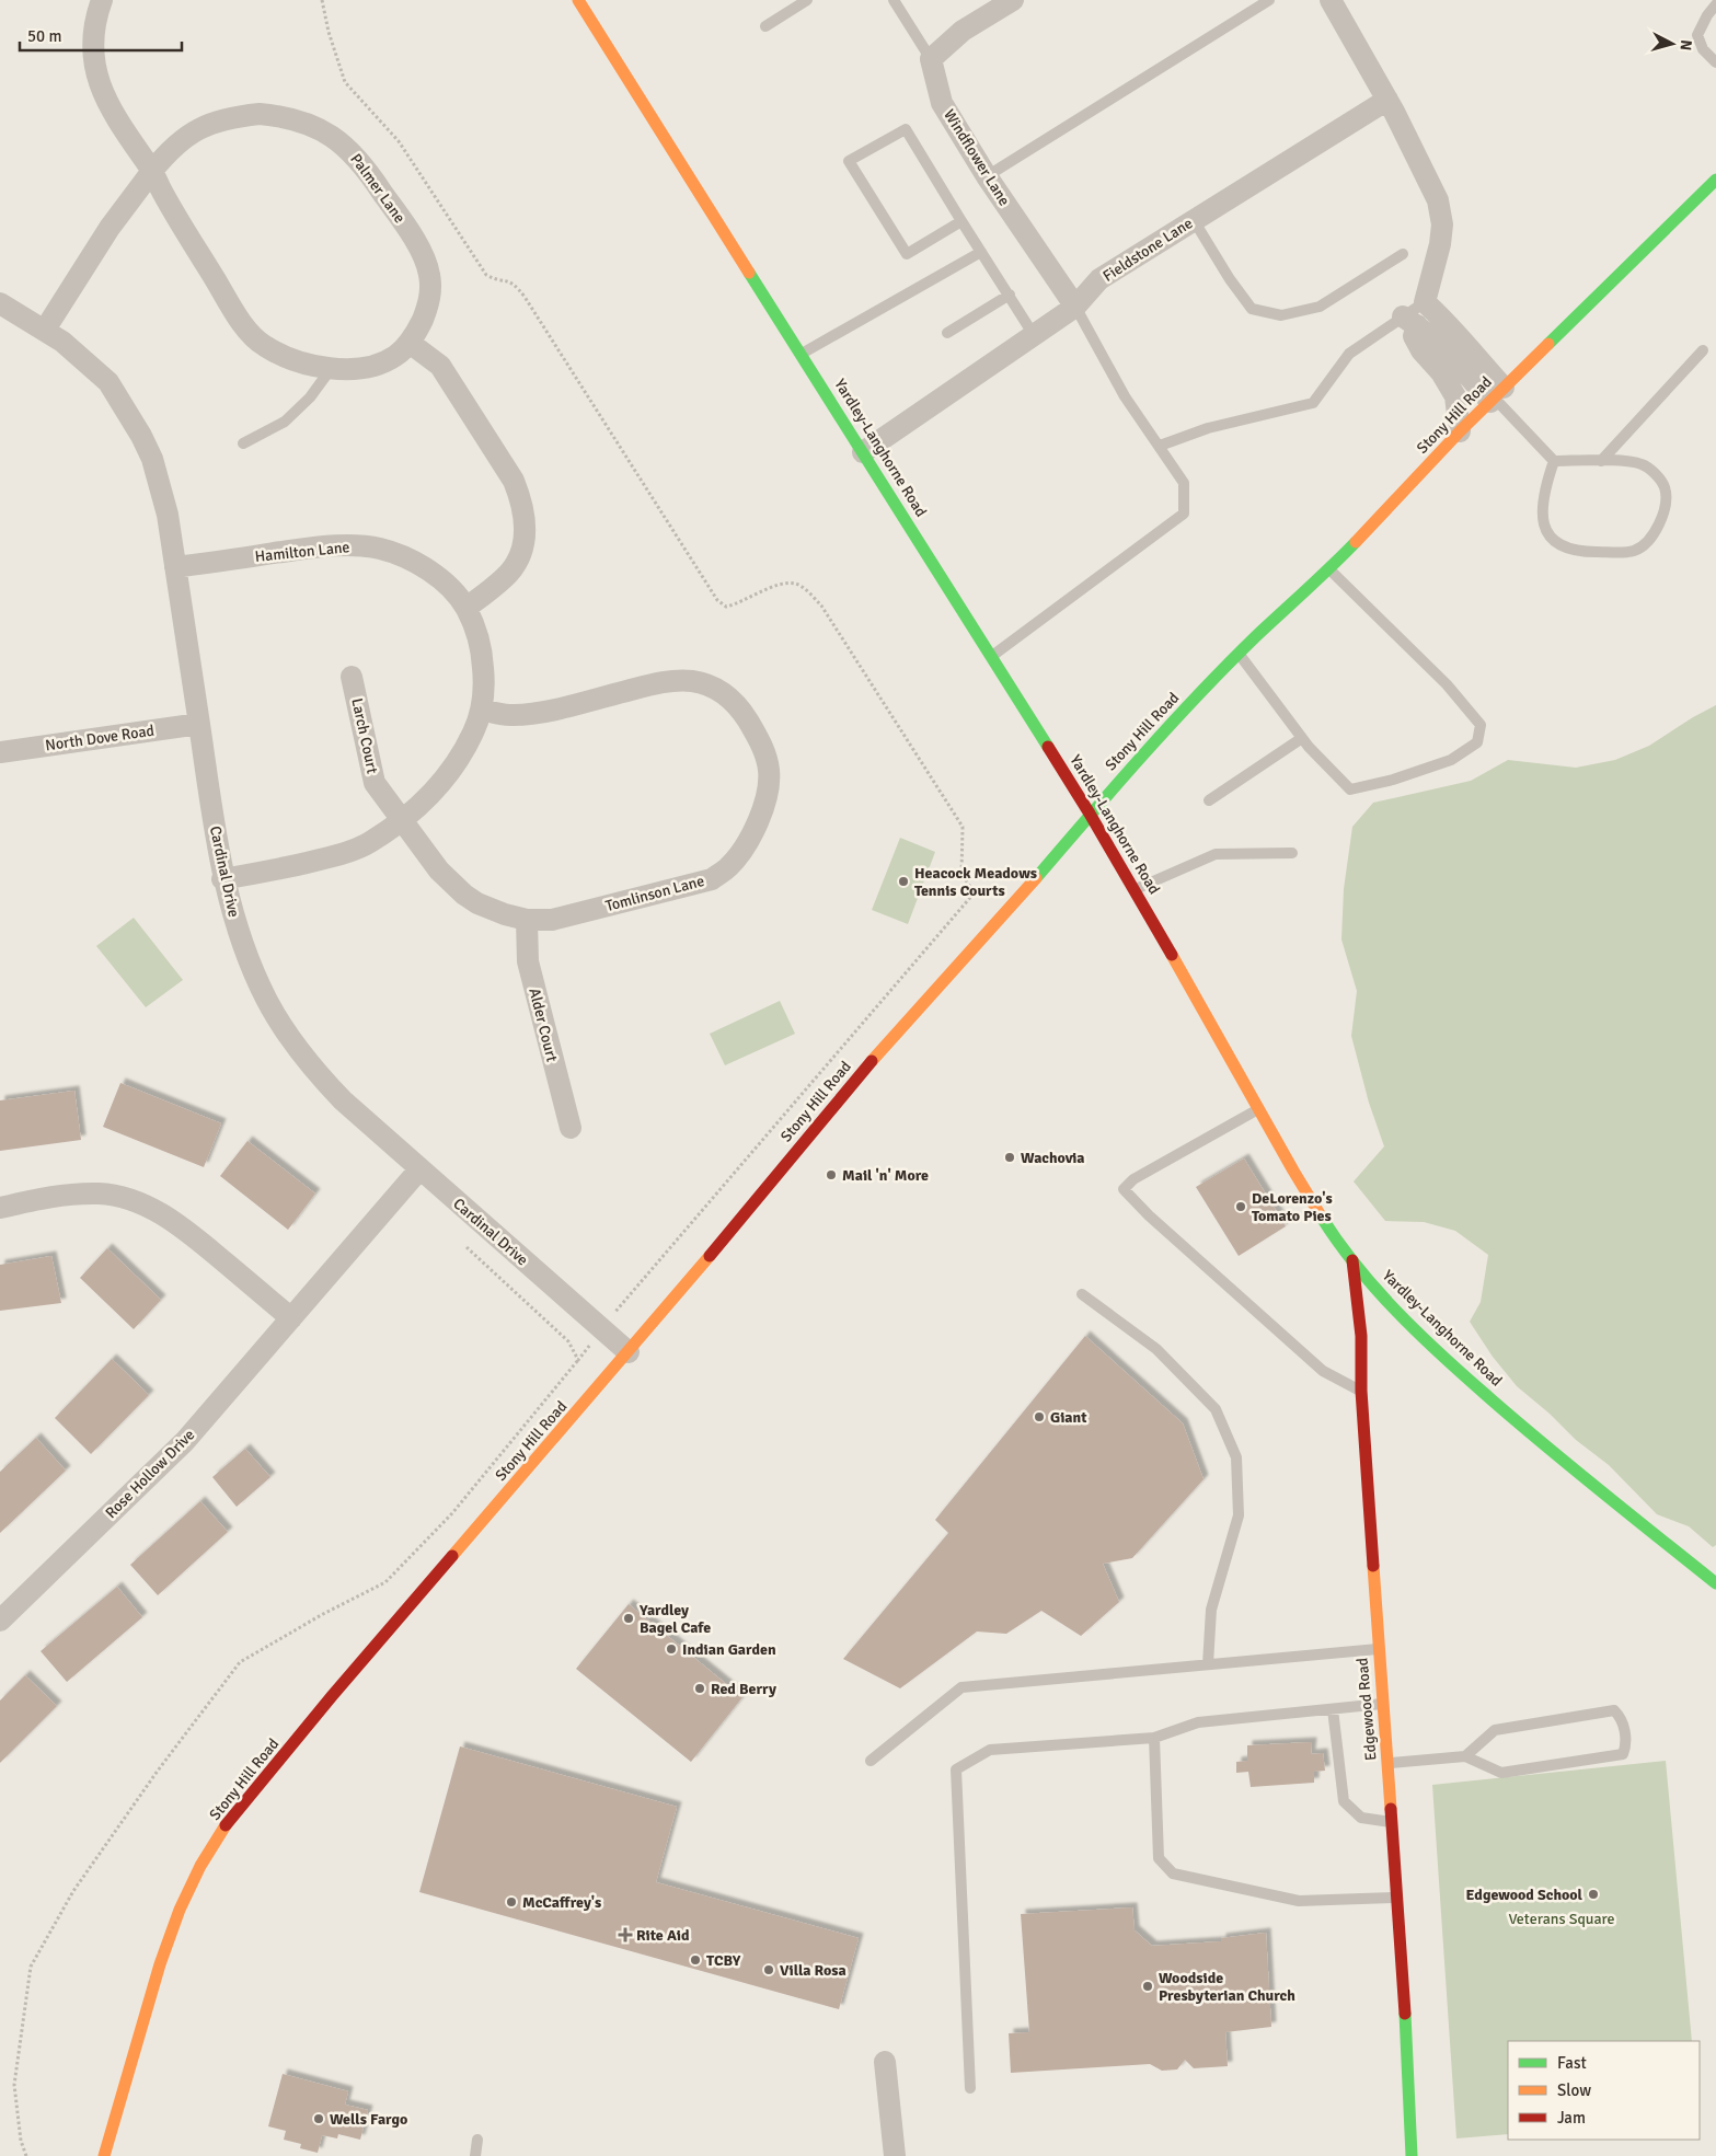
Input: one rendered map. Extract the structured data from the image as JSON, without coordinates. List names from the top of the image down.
{
  "streets": {
    "street": [
      "Windflower Lane",
      "Palmer Lane",
      "Fieldstone Lane",
      "Stony Hill Road",
      "Yardley-Langhorne Road",
      "Hamilton Lane",
      "Larch Court",
      "North Dove Road",
      "Cardinal Drive",
      "Tomlinson Lane",
      "Alder Court",
      "Rose Hollow Drive",
      "Edgewood Road"
    ]
  },
  "crossings": [
    ["Windflower Lane", "Fieldstone Lane"],
    ["Palmer Lane", "Cardinal Drive"],
    ["Fieldstone Lane", "Yardley-Langhorne Road"],
    ["Stony Hill Road", "Yardley-Langhorne Road"],
    ["Stony Hill Road", "Cardinal Drive"],
    ["Yardley-Langhorne Road", "Edgewood Road"],
    ["Hamilton Lane", "Larch Court"],
    ["Hamilton Lane", "Cardinal Drive"],
    ["Hamilton Lane", "Tomlinson Lane"],
    ["Larch Court", "Tomlinson Lane"],
    ["North Dove Road", "Cardinal Drive"],
    ["Cardinal Drive", "Rose Hollow Drive"],
    ["Tomlinson Lane", "Alder Court"]
  ],
  "parks": ["Veterans Square"],
  "places": {
    "other": [
      "Heacock Meadows Tennis Courts",
      "Wachovia",
      "Mail 'n' More",
      "DeLorenzo's Tomato Pies",
      "Giant",
      "Yardley Bagel Cafe",
      "Indian Garden",
      "Red Berry",
      "Edgewood School",
      "McCaffrey's",
      "TCBY",
      "Villa Rosa",
      "Woodside Presbyterian Church",
      "Wells Fargo"
    ],
    "health": ["Rite Aid"]
  },
  "legend": ["Fast", "Slow", "Jam"],
  "scale_bar": "50 m",
  "north": "right"
}
